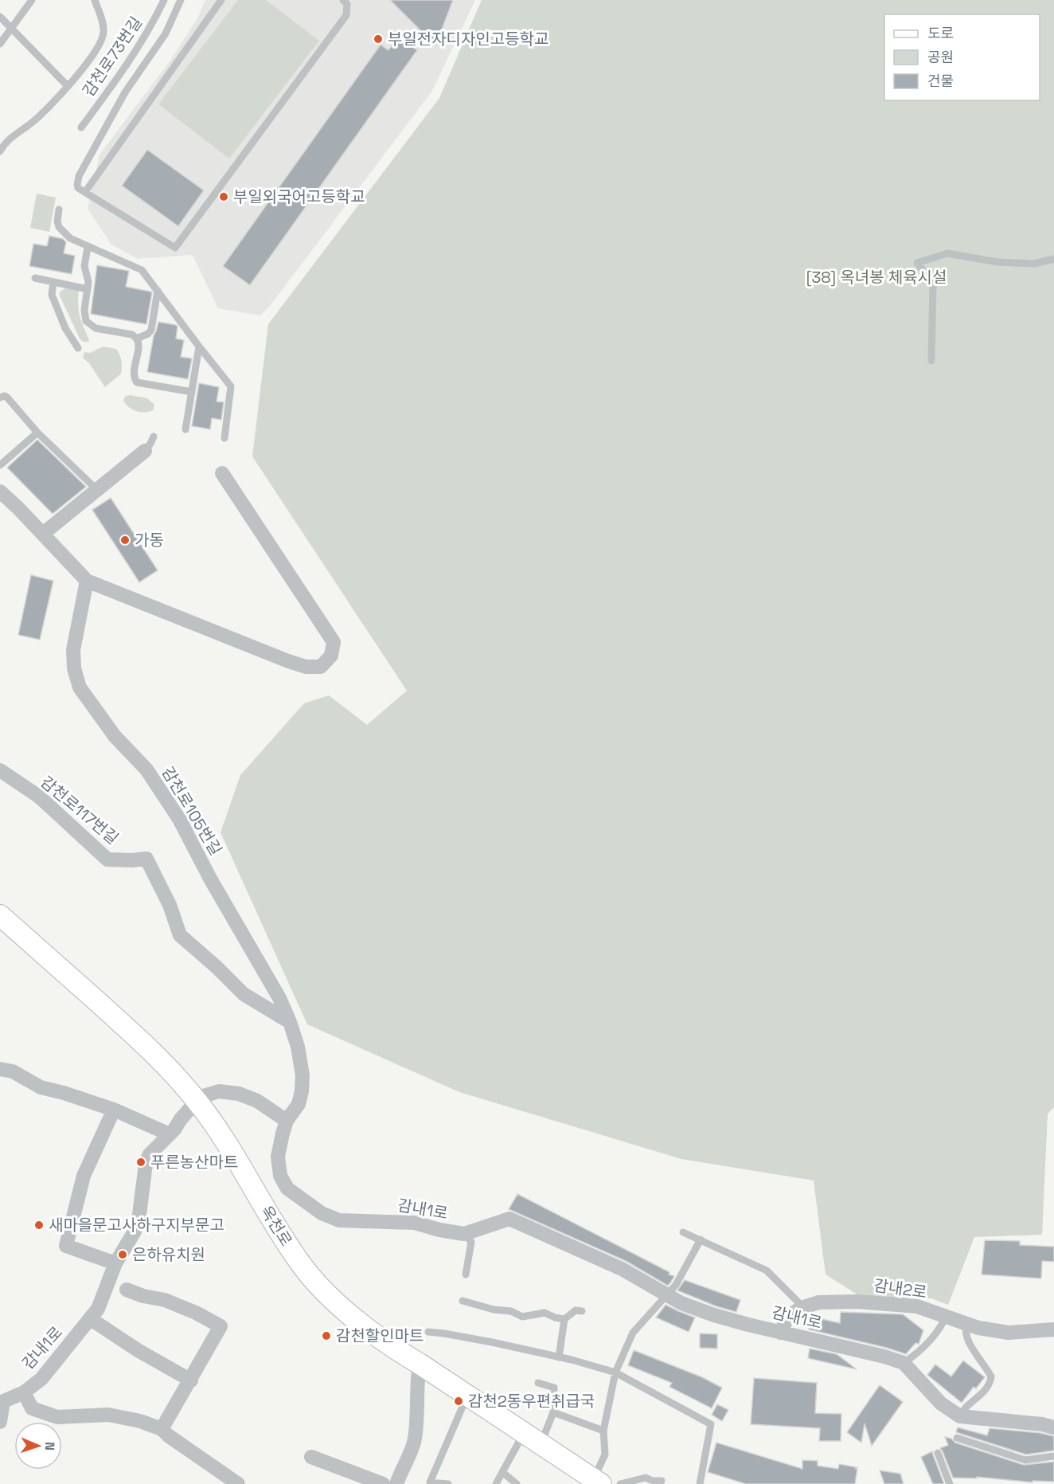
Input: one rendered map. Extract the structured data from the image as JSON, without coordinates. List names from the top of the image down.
{
  "streets": {
    "street": [
      "감천로117번길",
      "감천로105번길",
      "감내1로",
      "옥천로",
      "감내2로"
    ],
    "lane": ["감천로73번길"]
  },
  "crossings": [
    ["감천로117번길", "감천로105번길"],
    ["감천로105번길", "감내1로"],
    ["감내1로", "옥천로"],
    ["감내1로", "감내2로"]
  ],
  "parks": ["[38] 옥녀봉 체육시설"],
  "places": [
    "부일전자디자인고등학교",
    "부일외국어고등학교",
    "가동",
    "푸른농산마트",
    "새마을문고사하구지부문고",
    "은하유치원",
    "감천할인마트",
    "감천2동우편취급국"
  ],
  "legend": ["도로", "공원", "건물"],
  "north": "right"
}
